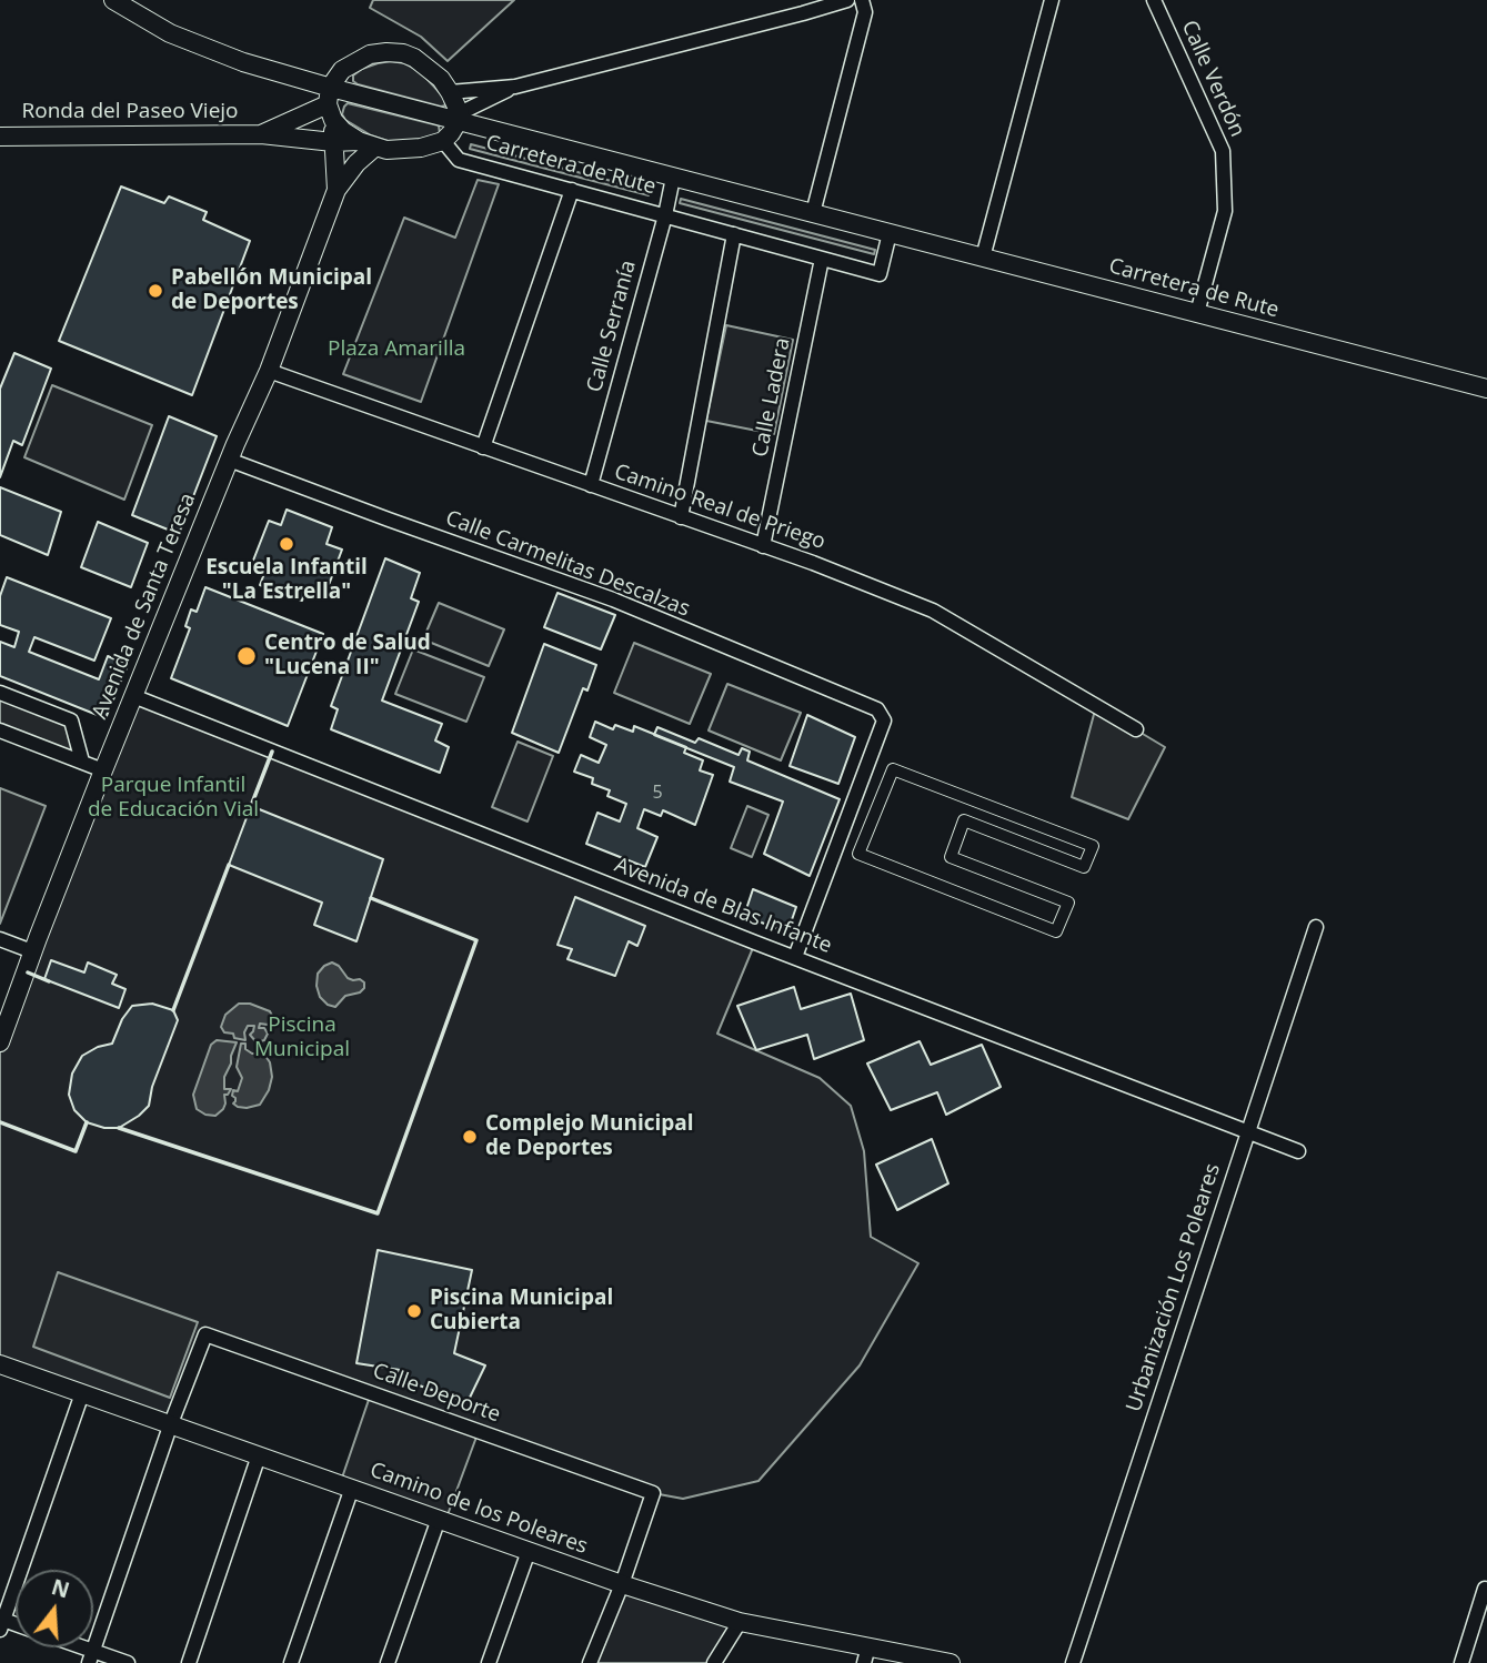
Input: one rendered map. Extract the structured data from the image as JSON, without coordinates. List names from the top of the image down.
{
  "streets": {
    "street": [
      "Calle Verdón",
      "Ronda del Paseo Viejo",
      "Carretera de Rute",
      "Calle Serranía",
      "Calle Ladera",
      "Camino Real de Priego",
      "Calle Carmelitas Descalzas",
      "Avenida de Santa Teresa",
      "Avenida de Blas Infante",
      "Urbanización Los Poleares",
      "Calle Deporte",
      "Camino de los Poleares"
    ]
  },
  "crossings": [
    ["Calle Verdón", "Carretera de Rute"],
    ["Ronda del Paseo Viejo", "Carretera de Rute"],
    ["Ronda del Paseo Viejo", "Avenida de Santa Teresa"],
    ["Carretera de Rute", "Calle Serranía"],
    ["Carretera de Rute", "Calle Ladera"],
    ["Carretera de Rute", "Avenida de Santa Teresa"],
    ["Calle Serranía", "Camino Real de Priego"],
    ["Calle Ladera", "Camino Real de Priego"],
    ["Camino Real de Priego", "Avenida de Santa Teresa"],
    ["Calle Carmelitas Descalzas", "Avenida de Santa Teresa"],
    ["Calle Carmelitas Descalzas", "Avenida de Blas Infante"],
    ["Avenida de Santa Teresa", "Avenida de Blas Infante"],
    ["Avenida de Blas Infante", "Urbanización Los Poleares"],
    ["Calle Deporte", "Camino de los Poleares"]
  ],
  "parks": ["Plaza Amarilla", "Parque Infantil de Educación Vial", "Piscina Municipal"],
  "places": [
    "Pabellón Municipal de Deportes",
    "Escuela Infantil \"La Estrella\"",
    "Centro de Salud \"Lucena II\"",
    "Complejo Municipal de Deportes",
    "Piscina Municipal Cubierta"
  ],
  "house_numbers": ["5"],
  "north": "top"
}
